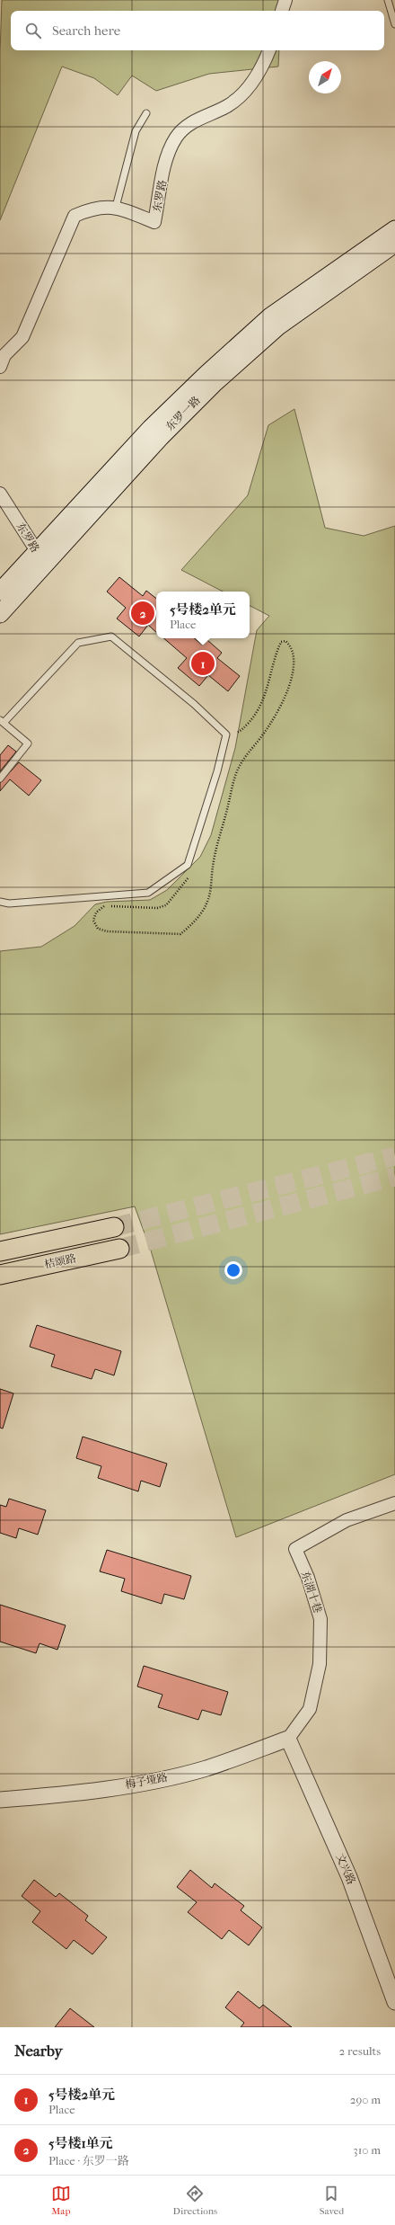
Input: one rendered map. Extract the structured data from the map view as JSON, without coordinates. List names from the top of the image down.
{
  "streets": {
    "main road": ["东罗一路", "桔颂路"],
    "street": [
      "东罗路",
      "东湖十巷",
      "梅子垭路",
      "文兴路"
    ]
  },
  "crossings": [
    ["东罗路", "东罗一路"],
    ["东湖十巷", "梅子垭路"],
    ["东湖十巷", "文兴路"],
    ["梅子垭路", "文兴路"]
  ],
  "north": "top right",
  "page": {
    "search": "Search here",
    "popup": ["5号楼2单元", "Place"],
    "pins": ["2", "1"],
    "heading": ["Nearby", "2 results"],
    "list": [
      {
        "mark": "1",
        "name": "5号楼2单元",
        "note": "Place",
        "value": "290 m"
      },
      {
        "mark": "2",
        "name": "5号楼1单元",
        "note": "Place · 东罗一路",
        "value": "310 m"
      }
    ],
    "nav": ["Map", "Directions", "Saved"]
  }
}
